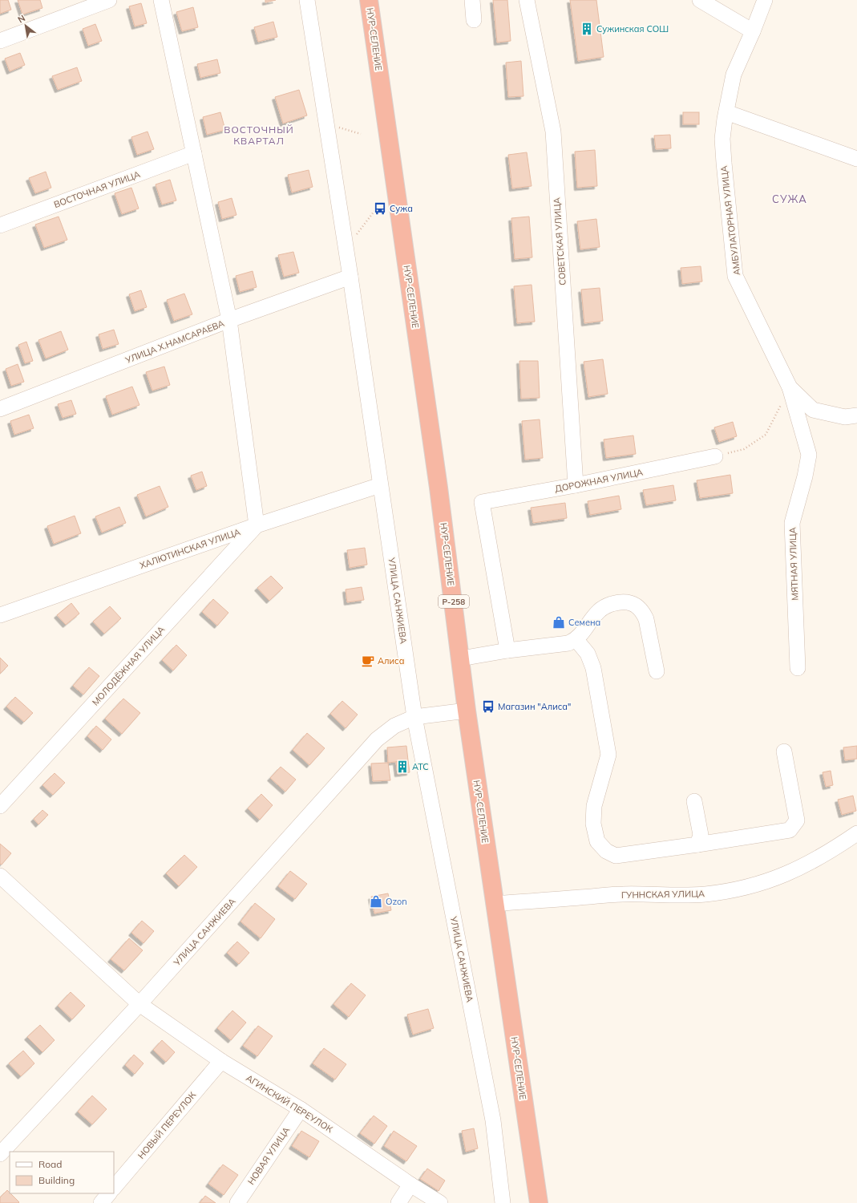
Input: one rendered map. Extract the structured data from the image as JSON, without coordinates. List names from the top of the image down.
{
  "streets": {
    "highway": ["НУР-СЕЛЕНИЕ", "Р-258"],
    "street": [
      "ВОСТОЧНАЯ УЛИЦА",
      "АМБУЛАТОРНАЯ УЛИЦА",
      "СОВЕТСКАЯ УЛИЦА",
      "УЛИЦА Х.НАМСАРАЕВА",
      "ДОРОЖНАЯ УЛИЦА",
      "ХАЛЮТИНСКАЯ УЛИЦА",
      "МЯТНАЯ УЛИЦА",
      "УЛИЦА САНЖИЕВА",
      "МОЛОДЁЖНАЯ УЛИЦА",
      "ГУННСКАЯ УЛИЦА",
      "АГИНСКИЙ ПЕРЕУЛОК",
      "НОВЫЙ ПЕРЕУЛОК",
      "НОВАЯ УЛИЦА"
    ]
  },
  "crossings": [
    ["НУР-СЕЛЕНИЕ", "УЛИЦА САНЖИЕВА"],
    ["НУР-СЕЛЕНИЕ", "ГУННСКАЯ УЛИЦА"],
    ["АМБУЛАТОРНАЯ УЛИЦА", "МЯТНАЯ УЛИЦА"],
    ["СОВЕТСКАЯ УЛИЦА", "ДОРОЖНАЯ УЛИЦА"],
    ["УЛИЦА Х.НАМСАРАЕВА", "УЛИЦА САНЖИЕВА"],
    ["ХАЛЮТИНСКАЯ УЛИЦА", "УЛИЦА САНЖИЕВА"],
    ["ХАЛЮТИНСКАЯ УЛИЦА", "МОЛОДЁЖНАЯ УЛИЦА"],
    ["УЛИЦА САНЖИЕВА", "АГИНСКИЙ ПЕРЕУЛОК"],
    ["АГИНСКИЙ ПЕРЕУЛОК", "НОВЫЙ ПЕРЕУЛОК"],
    ["АГИНСКИЙ ПЕРЕУЛОК", "НОВАЯ УЛИЦА"]
  ],
  "districts": ["ВОСТОЧНЫЙ КВАРТАЛ", "СУЖА"],
  "places": {
    "building": ["Сужинская СОШ", "АТС"],
    "bus stop": ["Сужа", "Магазин \"Алиса\""],
    "shop": ["Семена", "Ozon"],
    "cafe": ["Алиса"]
  },
  "legend": ["Road", "Building"],
  "north": "top left"
}
